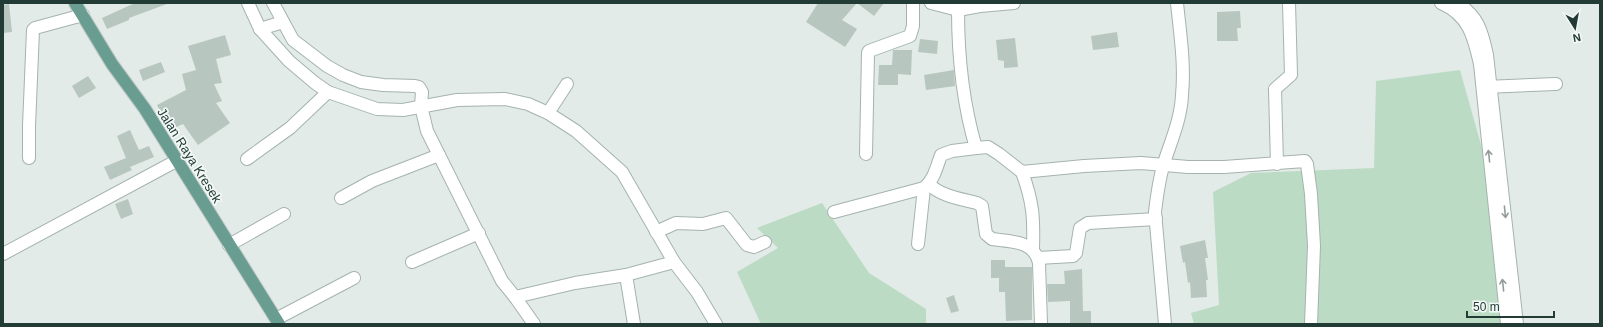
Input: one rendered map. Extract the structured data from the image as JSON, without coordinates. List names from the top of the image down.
{
  "streets": {
    "main road": ["Jalan Raya Kresek"]
  },
  "scale_bar": "50 m",
  "north": "bottom"
}
